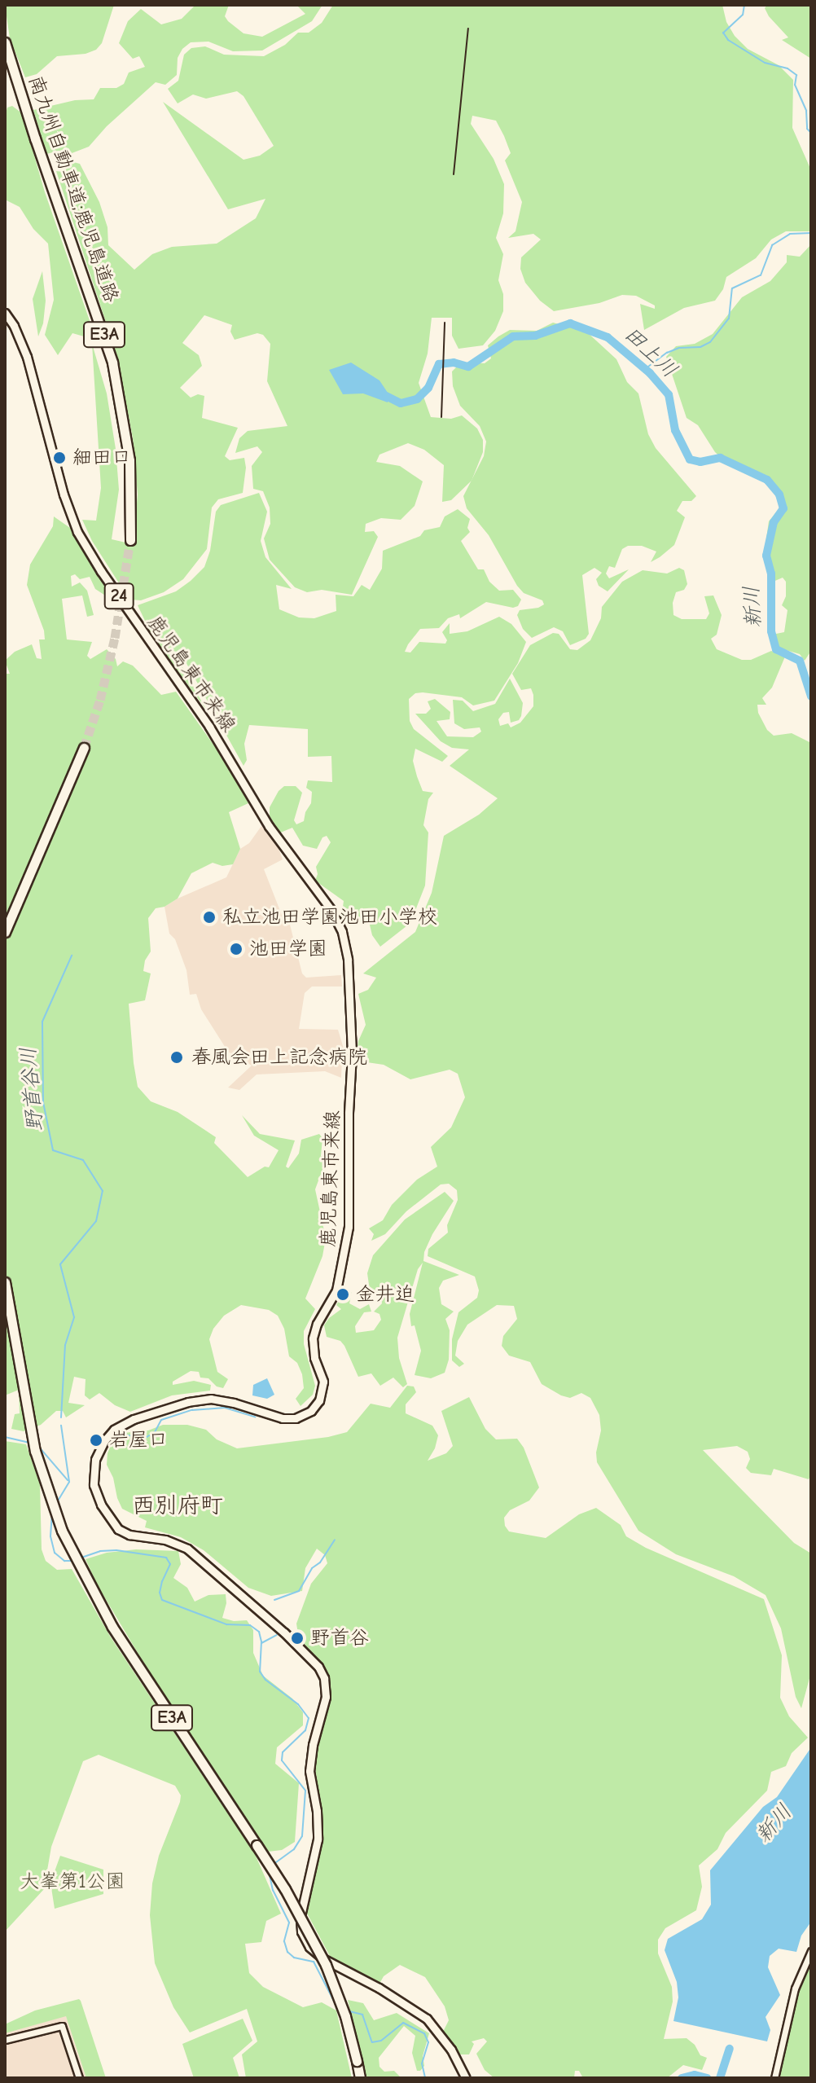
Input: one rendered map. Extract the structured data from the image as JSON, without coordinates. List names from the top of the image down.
{
  "streets": {
    "highway": ["南九州自動車道;鹿児島道路", "E3A"],
    "main road": ["24", "鹿児島東市来線"]
  },
  "districts": ["西別府町"],
  "water": ["田上川", "新川", "野首谷川"],
  "parks": ["大峯第1公園"],
  "places": [
    "細田口",
    "私立池田学園池田小学校",
    "池田学園",
    "春風会田上記念病院",
    "金井迫",
    "岩屋口",
    "野首谷"
  ]
}
